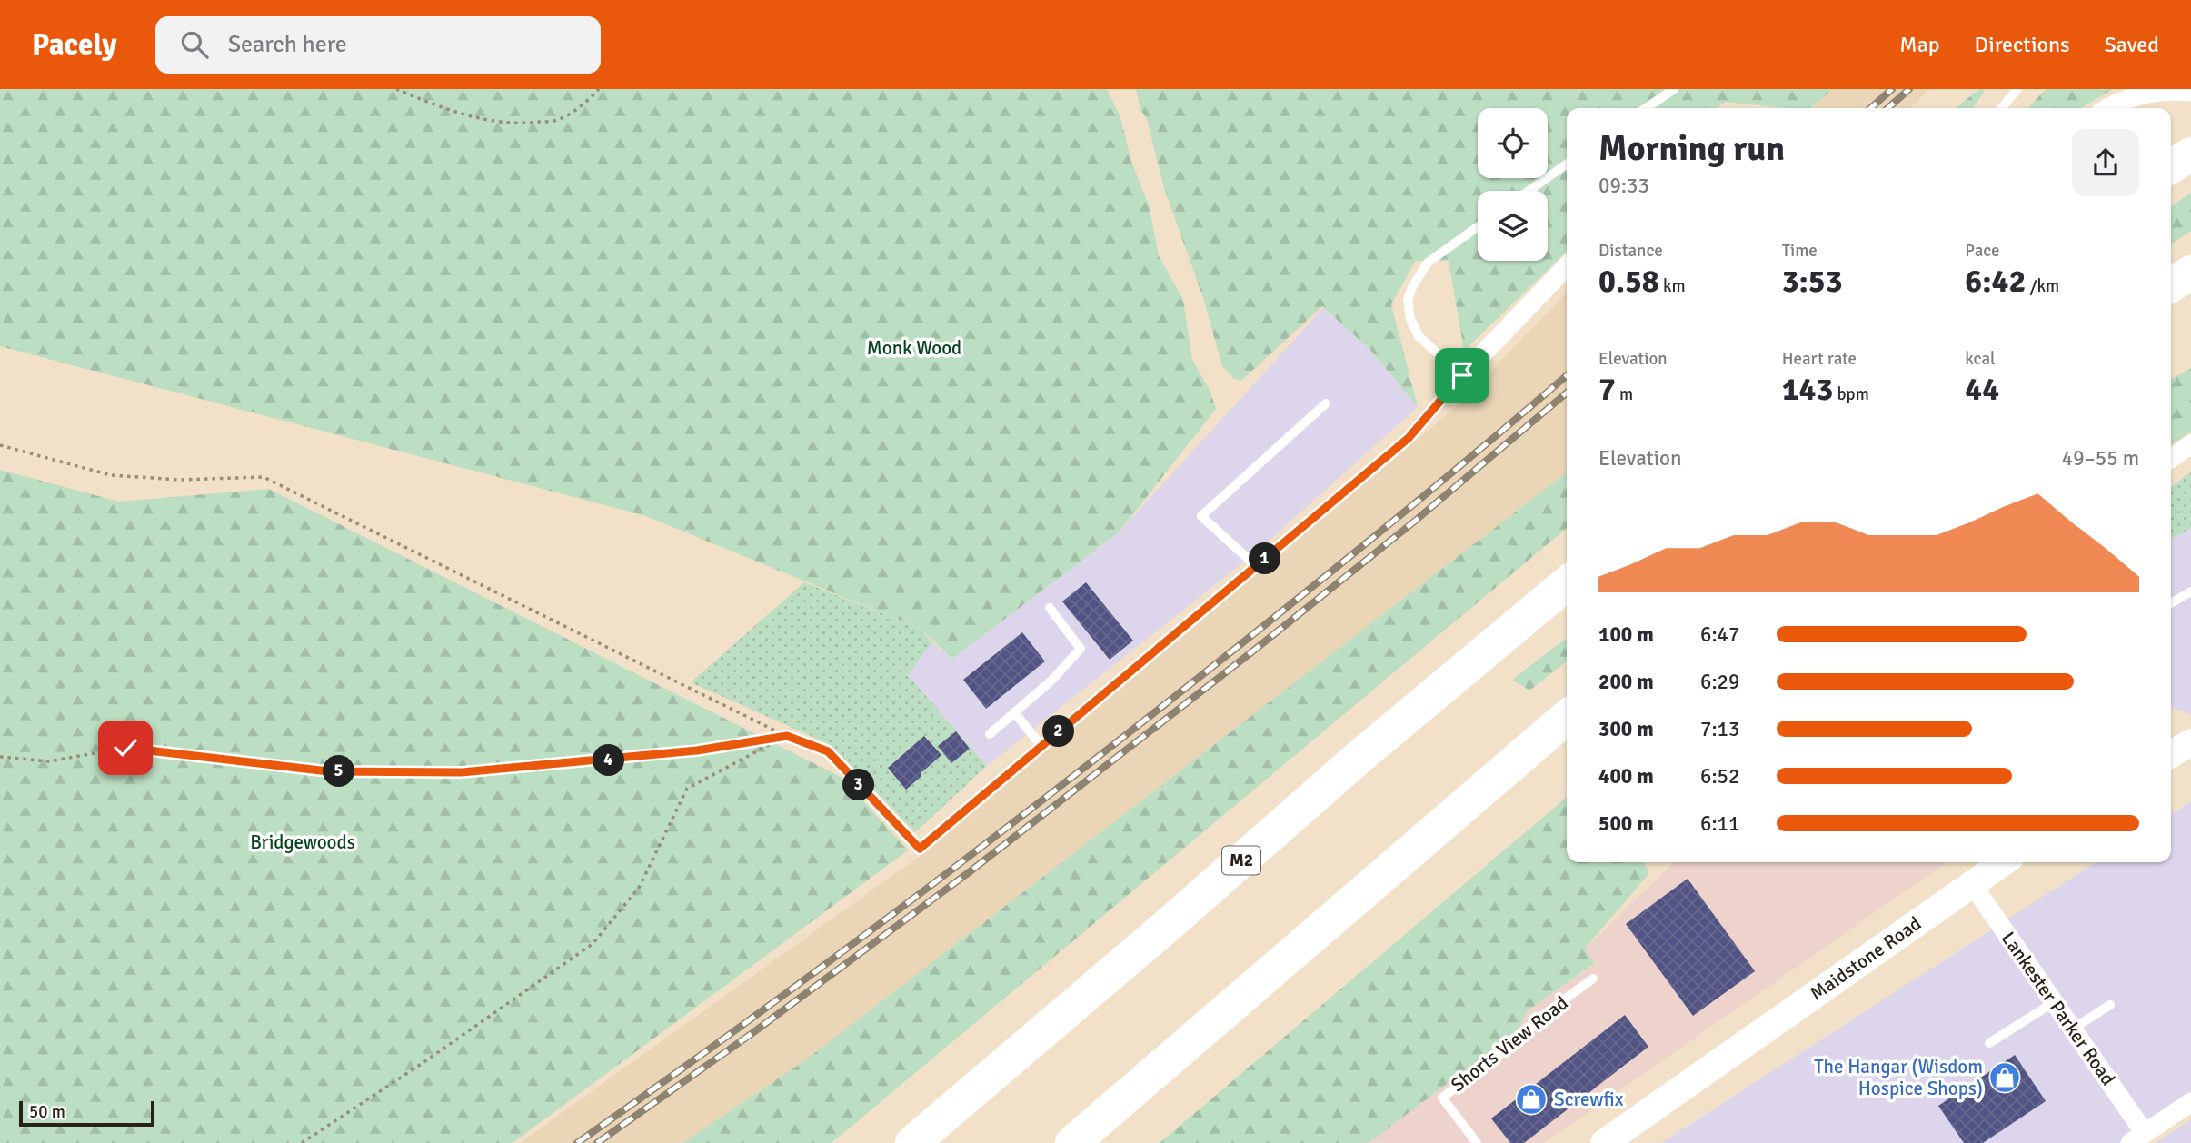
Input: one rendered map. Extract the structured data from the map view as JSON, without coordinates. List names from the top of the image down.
{
  "streets": {
    "highway": ["M2"],
    "main road": ["Maidstone Road"],
    "street": ["Lankester Parker Road"],
    "lane": ["Shorts View Road"]
  },
  "crossings": [
    ["Maidstone Road", "Lankester Parker Road"]
  ],
  "parks": ["Monk Wood", "Bridgewoods"],
  "places": {
    "shop": ["The Hangar (Wisdom Hospice Shops)", "Screwfix"]
  },
  "scale_bar": "50 m",
  "page": {
    "header": "Pacely",
    "search": "Search here",
    "nav": ["Map", "Directions", "Saved"],
    "heading": ["Morning run", "09:33"],
    "stats": [
      ["Distance", "0.58 km"],
      ["Time", "3:53"],
      ["Pace", "6:42 /km"],
      ["Elevation", "7 m"],
      ["Heart rate", "143 bpm"],
      ["kcal", "44"]
    ],
    "chart": ["Elevation", "49–55 m"],
    "pins": [
      "1",
      "2",
      "4",
      "5",
      "3"
    ],
    "list": [
      {
        "name": "100 m",
        "note": "6:47"
      },
      {
        "name": "200 m",
        "note": "6:29"
      },
      {
        "name": "300 m",
        "note": "7:13"
      },
      {
        "name": "400 m",
        "note": "6:52"
      },
      {
        "name": "500 m",
        "note": "6:11"
      }
    ],
    "scale": "50 m"
  }
}
